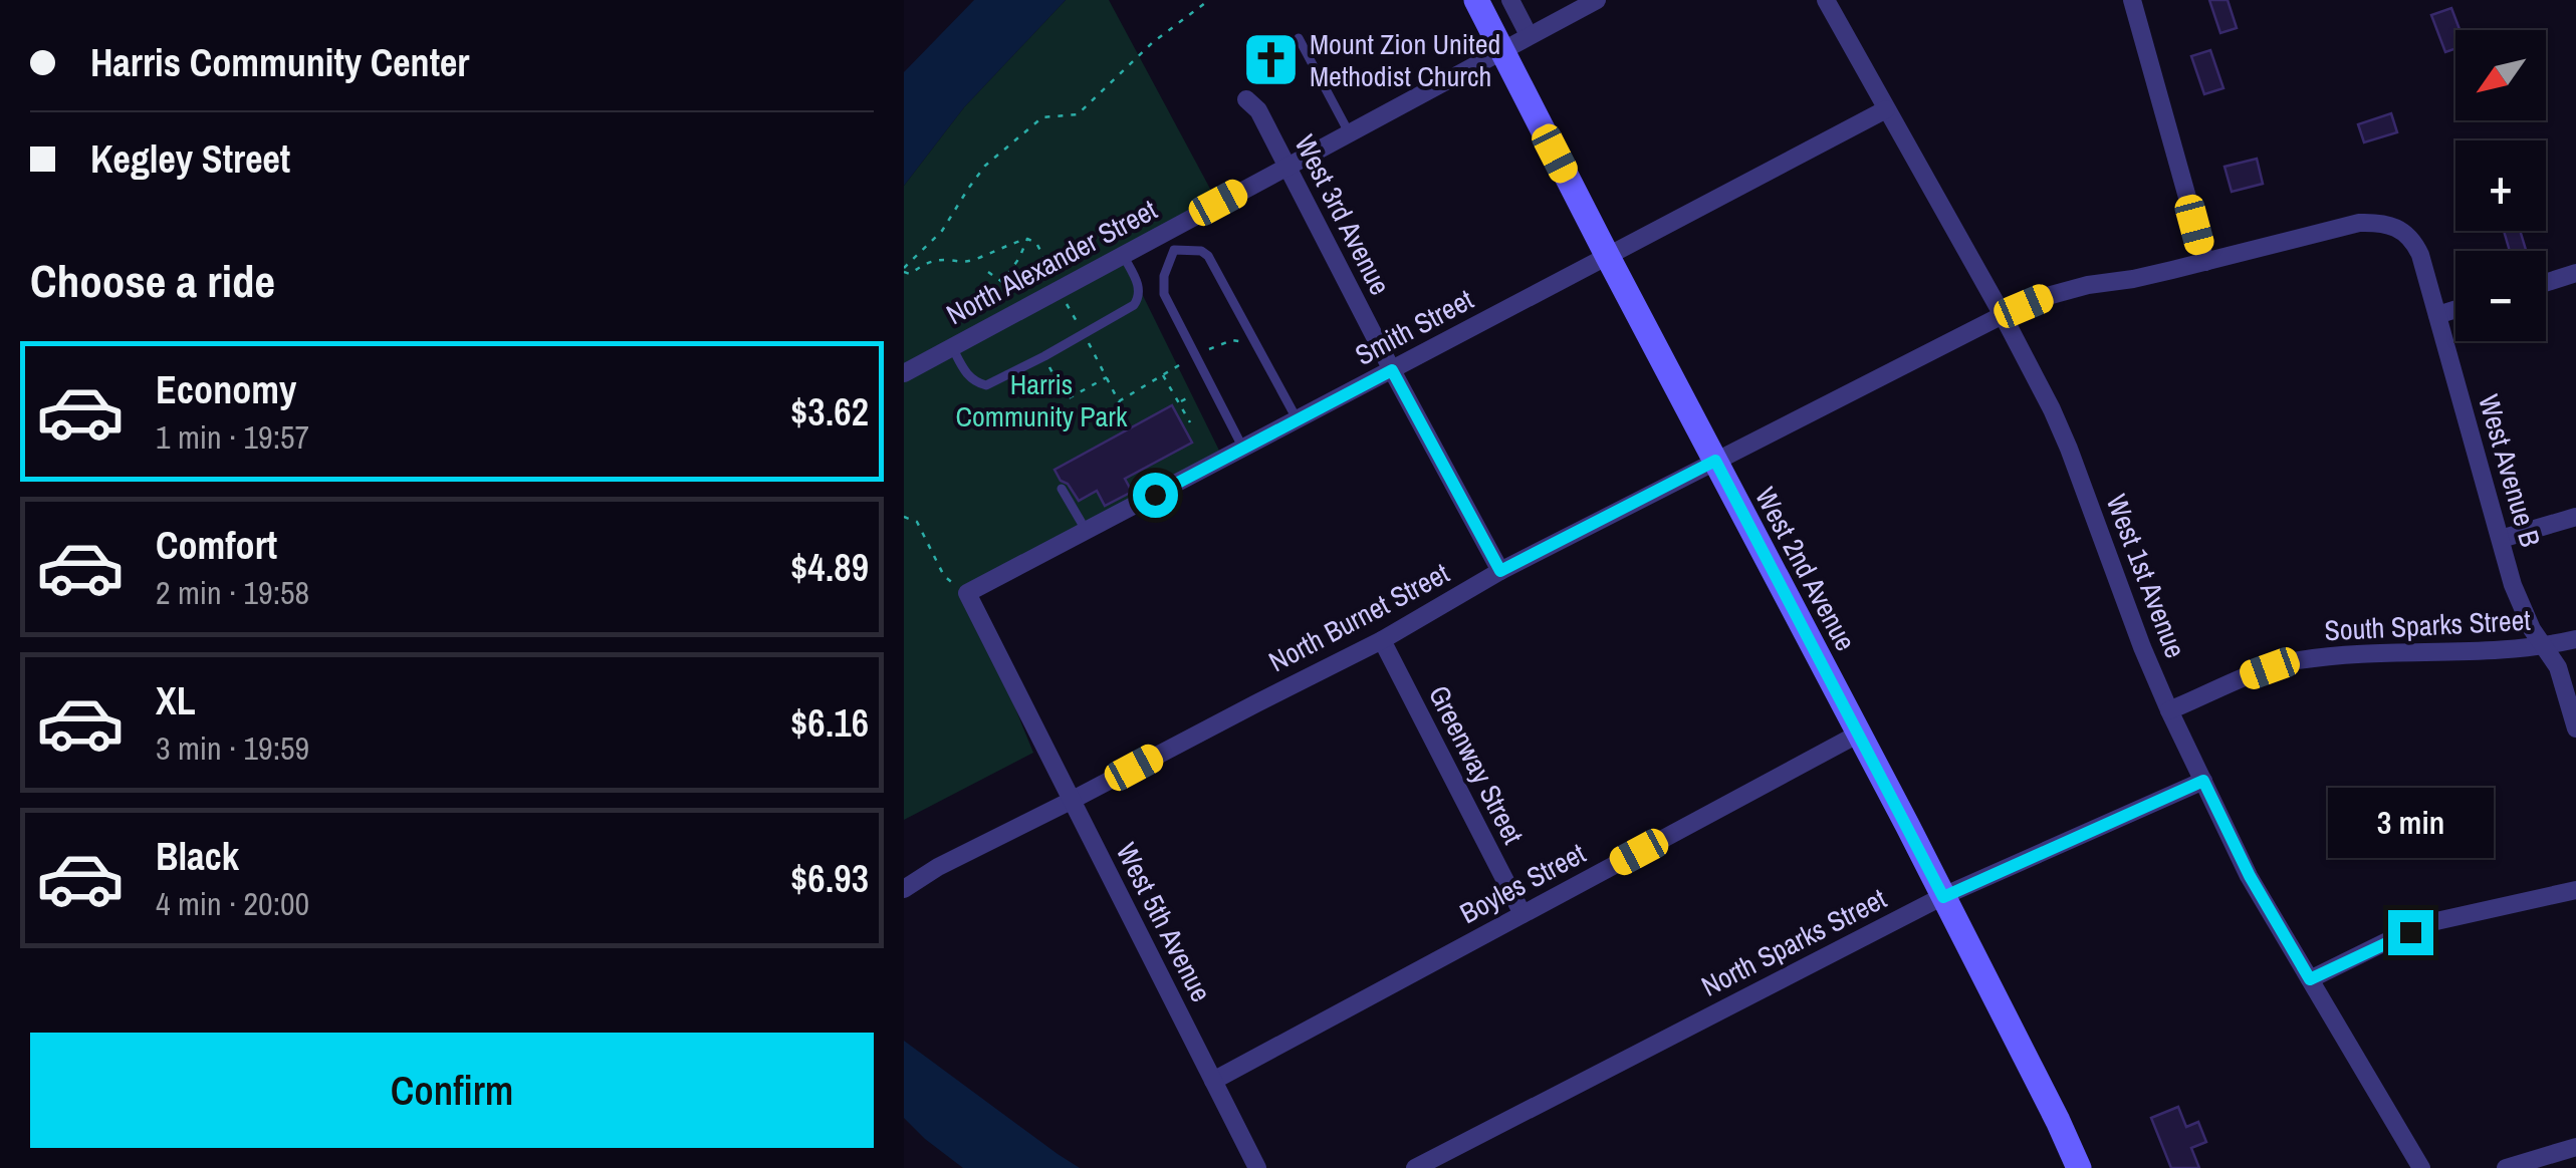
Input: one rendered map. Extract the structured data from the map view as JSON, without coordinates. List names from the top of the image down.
{
  "streets": {
    "street": [
      "West 3rd Avenue",
      "North Alexander Street",
      "Smith Street",
      "West Avenue B",
      "West 2nd Avenue",
      "West 1st Avenue",
      "North Burnet Street",
      "South Sparks Street",
      "Greenway Street",
      "Boyles Street",
      "West 5th Avenue",
      "North Sparks Street"
    ]
  },
  "crossings": [
    ["West 3rd Avenue", "North Alexander Street"],
    ["West 3rd Avenue", "Smith Street"],
    ["West 3rd Avenue", "North Burnet Street"],
    ["North Alexander Street", "West 2nd Avenue"],
    ["Smith Street", "West 2nd Avenue"],
    ["Smith Street", "West 1st Avenue"],
    ["Smith Street", "West 5th Avenue"],
    ["West Avenue B", "North Burnet Street"],
    ["West Avenue B", "South Sparks Street"],
    ["West 2nd Avenue", "North Burnet Street"],
    ["West 2nd Avenue", "Boyles Street"],
    ["West 2nd Avenue", "North Sparks Street"],
    ["West 1st Avenue", "North Burnet Street"],
    ["West 1st Avenue", "South Sparks Street"],
    ["West 1st Avenue", "North Sparks Street"],
    ["North Burnet Street", "Greenway Street"],
    ["North Burnet Street", "West 5th Avenue"],
    ["Greenway Street", "Boyles Street"],
    ["Boyles Street", "West 5th Avenue"]
  ],
  "parks": ["Harris Community Park"],
  "places": {
    "church": ["Mount Zion United Methodist Church"]
  },
  "north": "bottom left",
  "page": {
    "banner": ["Harris Community Center", "Kegley Street"],
    "map_buttons": ["+", "−"],
    "heading": "Choose a ride",
    "list": [
      {
        "name": "Economy",
        "note": "1 min · 19:57",
        "value": "$3.62"
      },
      {
        "name": "Comfort",
        "note": "2 min · 19:58",
        "value": "$4.89"
      },
      {
        "name": "XL",
        "note": "3 min · 19:59",
        "value": "$6.16"
      },
      {
        "name": "Black",
        "note": "4 min · 20:00",
        "value": "$6.93"
      }
    ],
    "bubble": "3 min",
    "buttons": "Confirm"
  }
}
